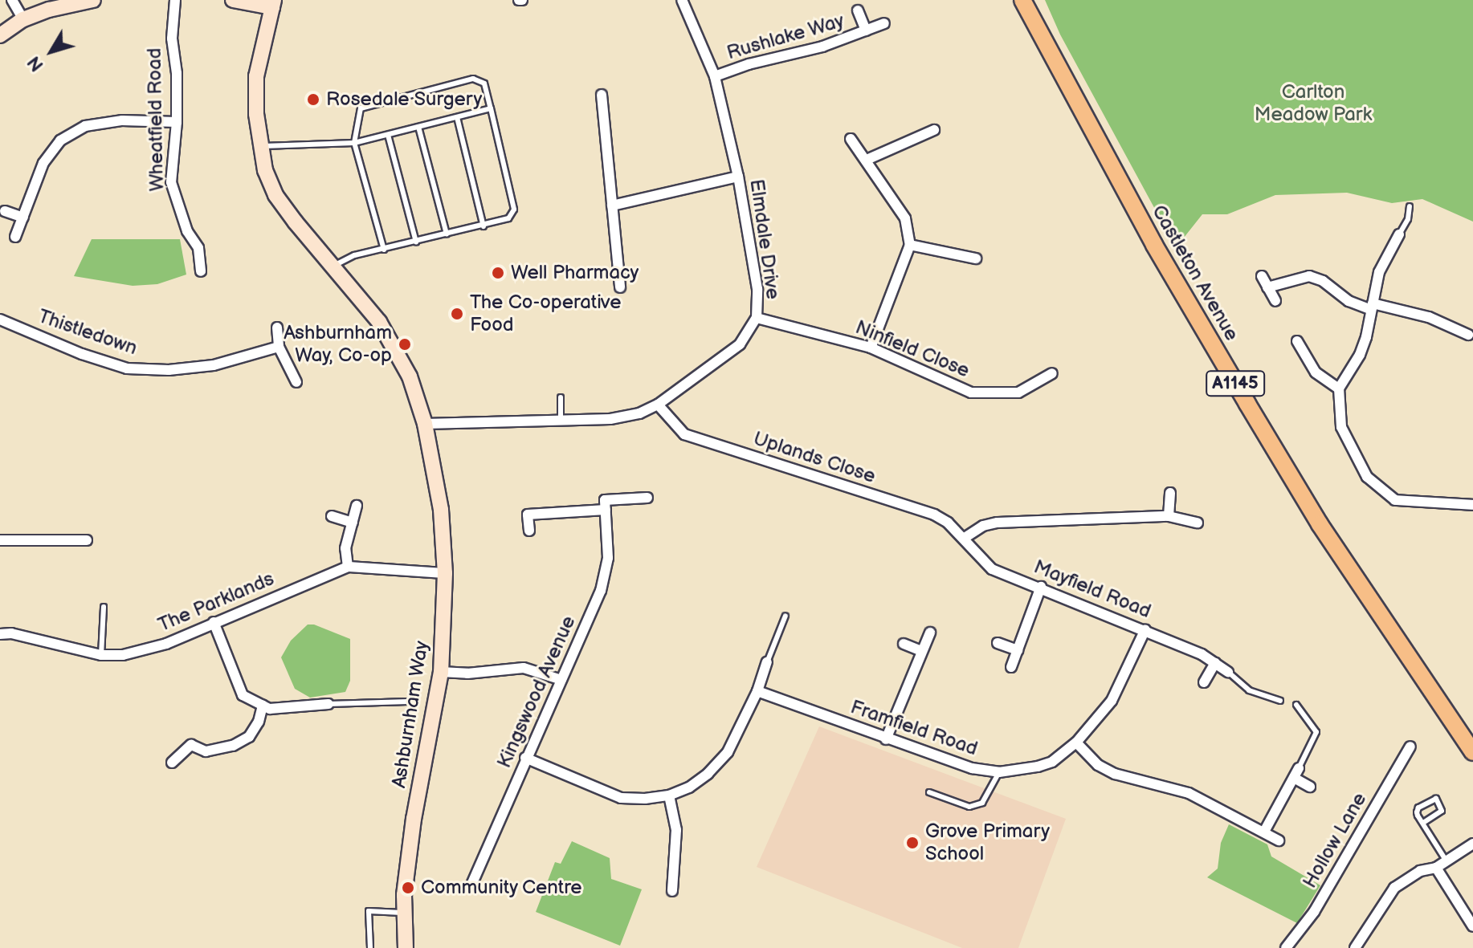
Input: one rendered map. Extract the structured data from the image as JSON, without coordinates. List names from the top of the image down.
{
  "streets": {
    "main road": ["Castleton Avenue", "A1145"],
    "street": [
      "Rushlake Way",
      "Wheatfield Road",
      "Elmdale Drive",
      "Thistledown",
      "Ninfield Close",
      "Uplands Close",
      "Mayfield Road",
      "The Parklands",
      "Kingswood Avenue",
      "Ashburnham Way",
      "Framfield Road",
      "Hollow Lane"
    ]
  },
  "crossings": [
    ["Rushlake Way", "Elmdale Drive"],
    ["Elmdale Drive", "Ninfield Close"],
    ["Elmdale Drive", "Uplands Close"],
    ["Elmdale Drive", "Ashburnham Way"],
    ["Uplands Close", "Mayfield Road"],
    ["Mayfield Road", "Framfield Road"],
    ["The Parklands", "Ashburnham Way"]
  ],
  "parks": ["Carlton Meadow Park"],
  "places": [
    "Rosedale Surgery",
    "Well Pharmacy",
    "The Co-operative Food",
    "Ashburnham Way, Co-op",
    "Grove Primary School",
    "Community Centre"
  ],
  "north": "bottom left"
}
